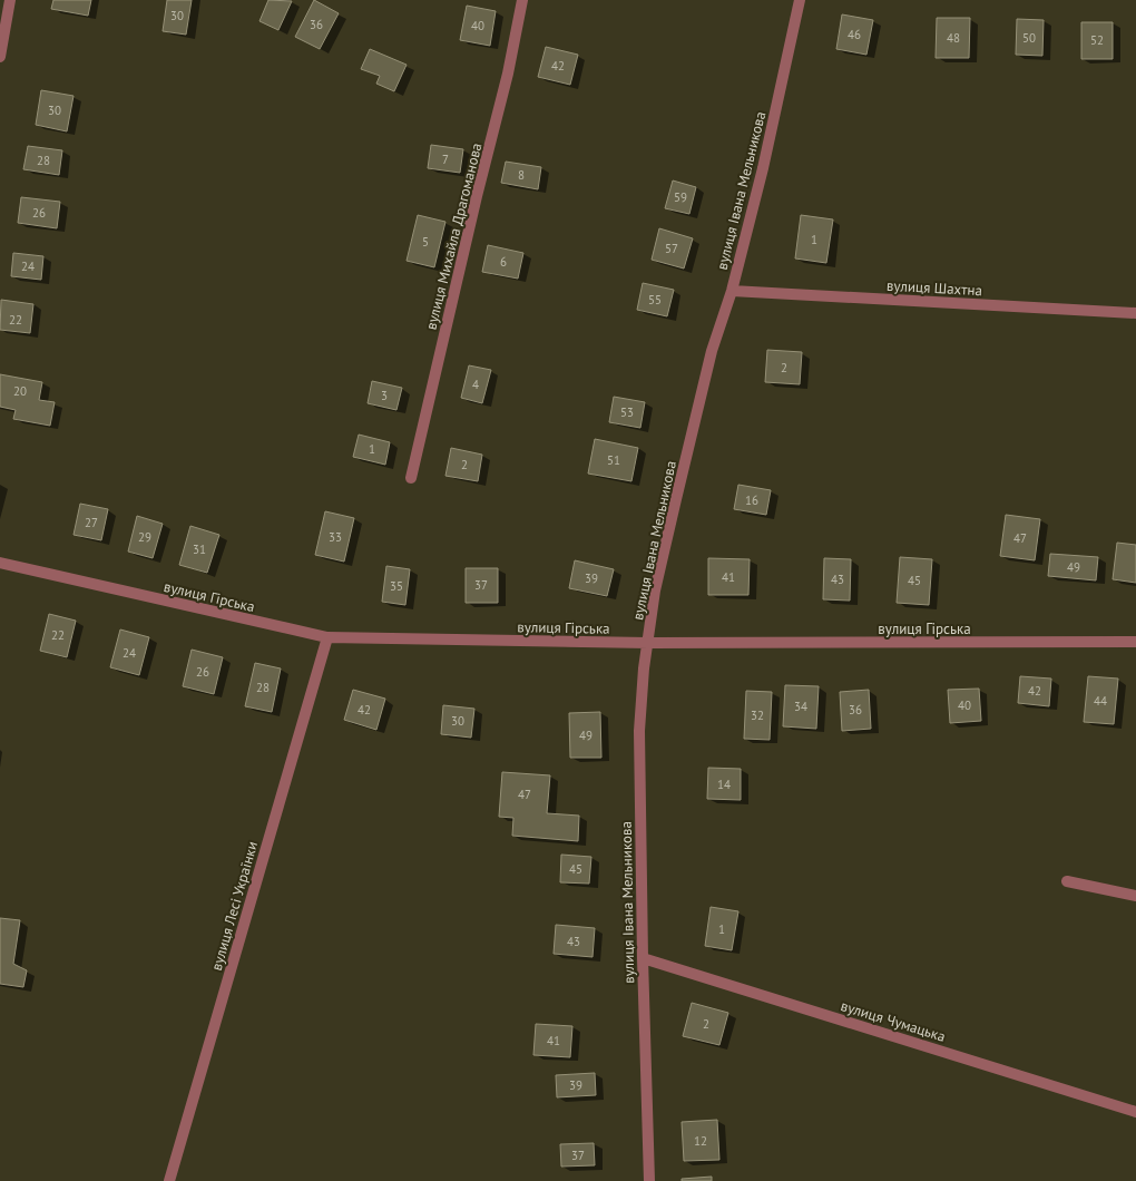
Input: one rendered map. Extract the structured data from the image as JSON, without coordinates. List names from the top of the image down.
{
  "streets": {
    "street": [
      "вулиця Івана Мельникова",
      "вулиця Михайла Драгоманова",
      "вулиця Шахтна",
      "вулиця Гірська",
      "вулиця Лесі Українки",
      "вулиця Чумацька"
    ]
  },
  "crossings": [
    ["вулиця Івана Мельникова", "вулиця Шахтна"],
    ["вулиця Івана Мельникова", "вулиця Гірська"],
    ["вулиця Івана Мельникова", "вулиця Чумацька"],
    ["вулиця Гірська", "вулиця Лесі Українки"]
  ],
  "house_numbers": [
    "30",
    "36",
    "40",
    "46",
    "48",
    "50",
    "52",
    "42",
    "30",
    "7",
    "28",
    "8",
    "59",
    "26",
    "1",
    "5",
    "57",
    "6",
    "24",
    "55",
    "22",
    "2",
    "4",
    "20",
    "3",
    "53",
    "1",
    "51",
    "2",
    "16",
    "27",
    "29",
    "33",
    "47",
    "31",
    "49",
    "41",
    "39",
    "43",
    "45",
    "37",
    "35",
    "22",
    "24",
    "26",
    "28",
    "42",
    "44",
    "40",
    "34",
    "42",
    "36",
    "32",
    "30",
    "49",
    "14",
    "47",
    "45",
    "1",
    "43",
    "2",
    "41",
    "39",
    "12",
    "37"
  ]
}
